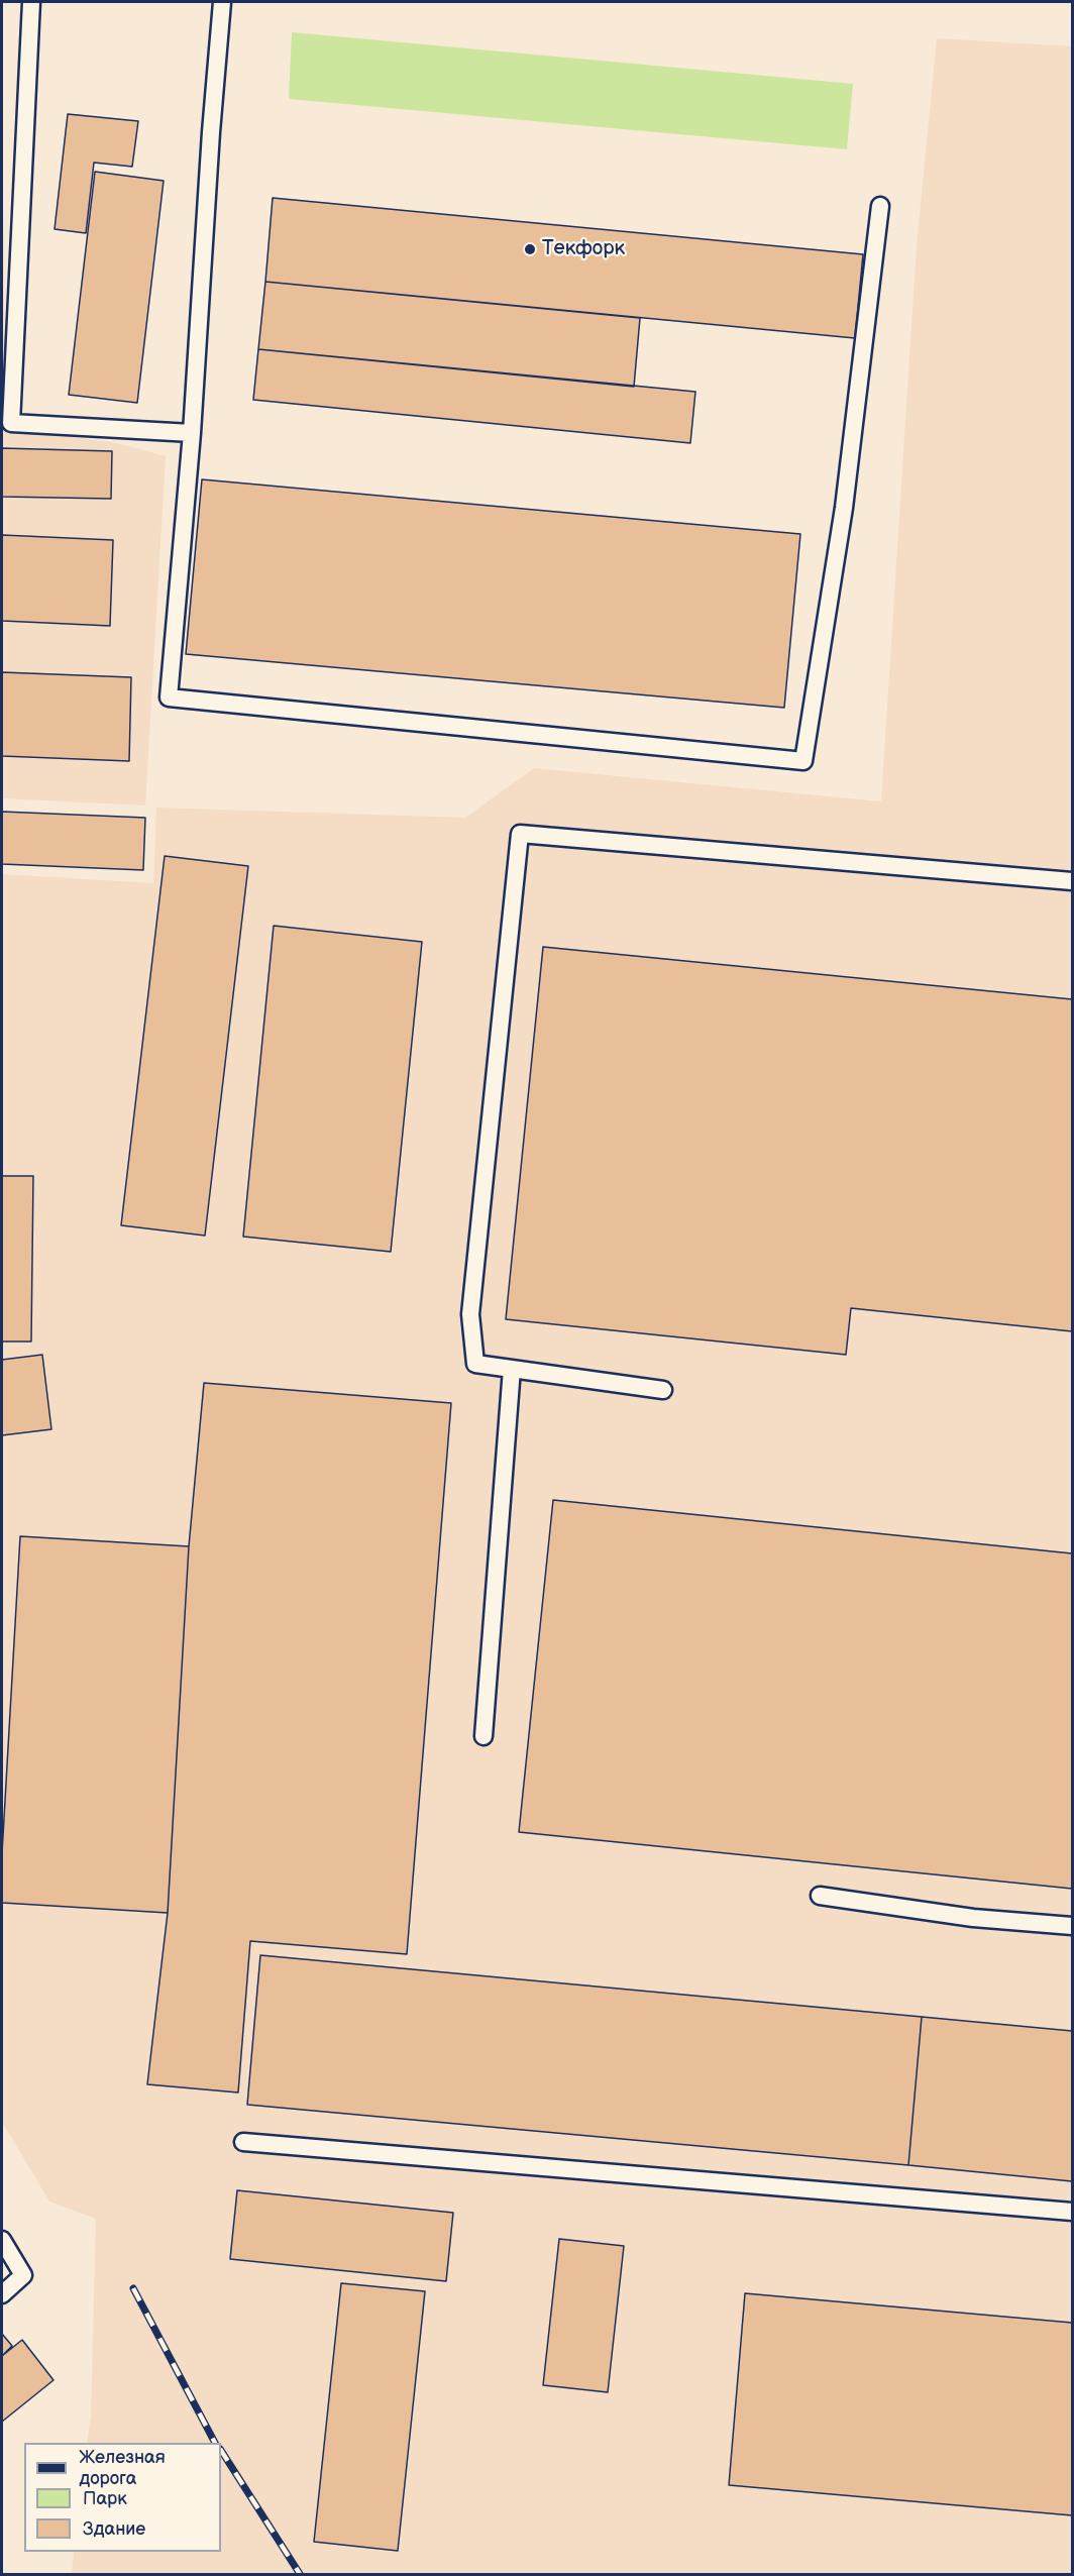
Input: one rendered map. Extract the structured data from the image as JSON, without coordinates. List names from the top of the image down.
{
  "places": ["Текфорк"],
  "legend": ["Железная дорога", "Парк", "Здание"]
}
